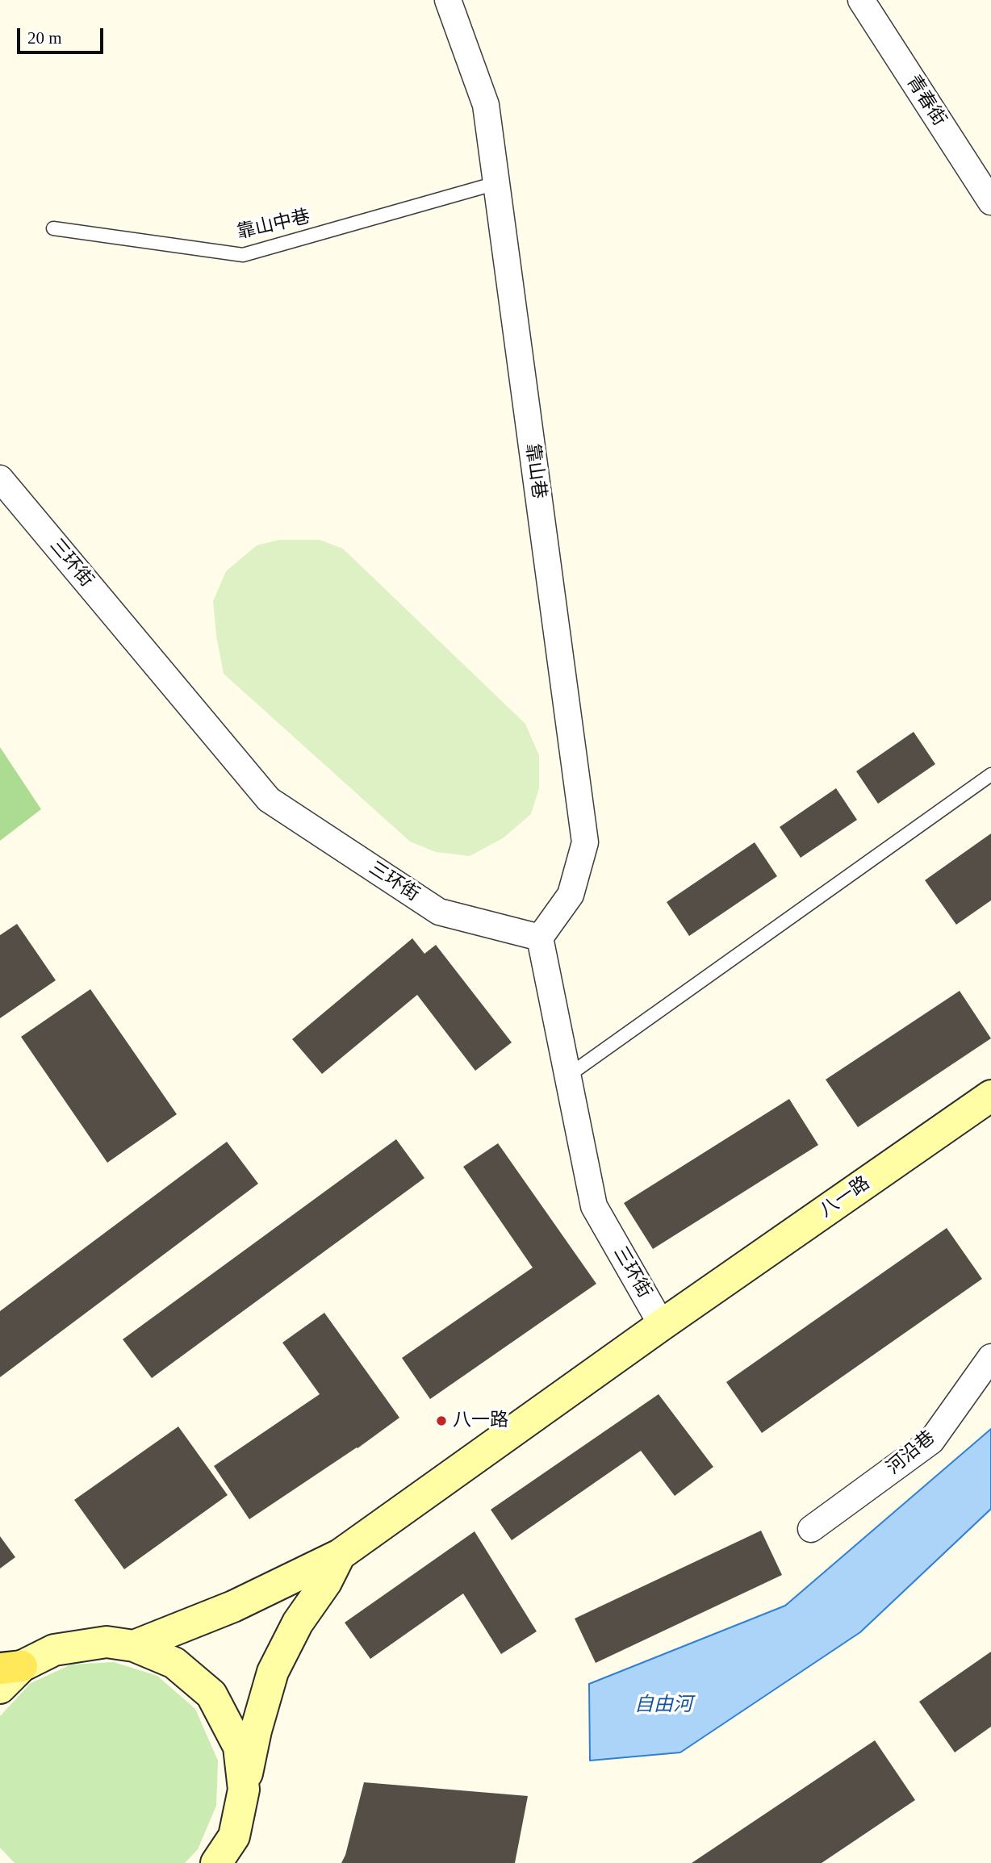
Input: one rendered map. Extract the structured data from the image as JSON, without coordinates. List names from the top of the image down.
{
  "streets": {
    "main road": ["八一路"],
    "street": [
      "青春街",
      "靠山巷",
      "三环街",
      "河沿巷"
    ],
    "lane": ["靠山中巷"]
  },
  "crossings": [
    ["靠山中巷", "靠山巷"],
    ["靠山巷", "三环街"],
    ["三环街", "八一路"]
  ],
  "water": ["自由河"],
  "places": ["八一路"],
  "scale_bar": "20 m"
}
